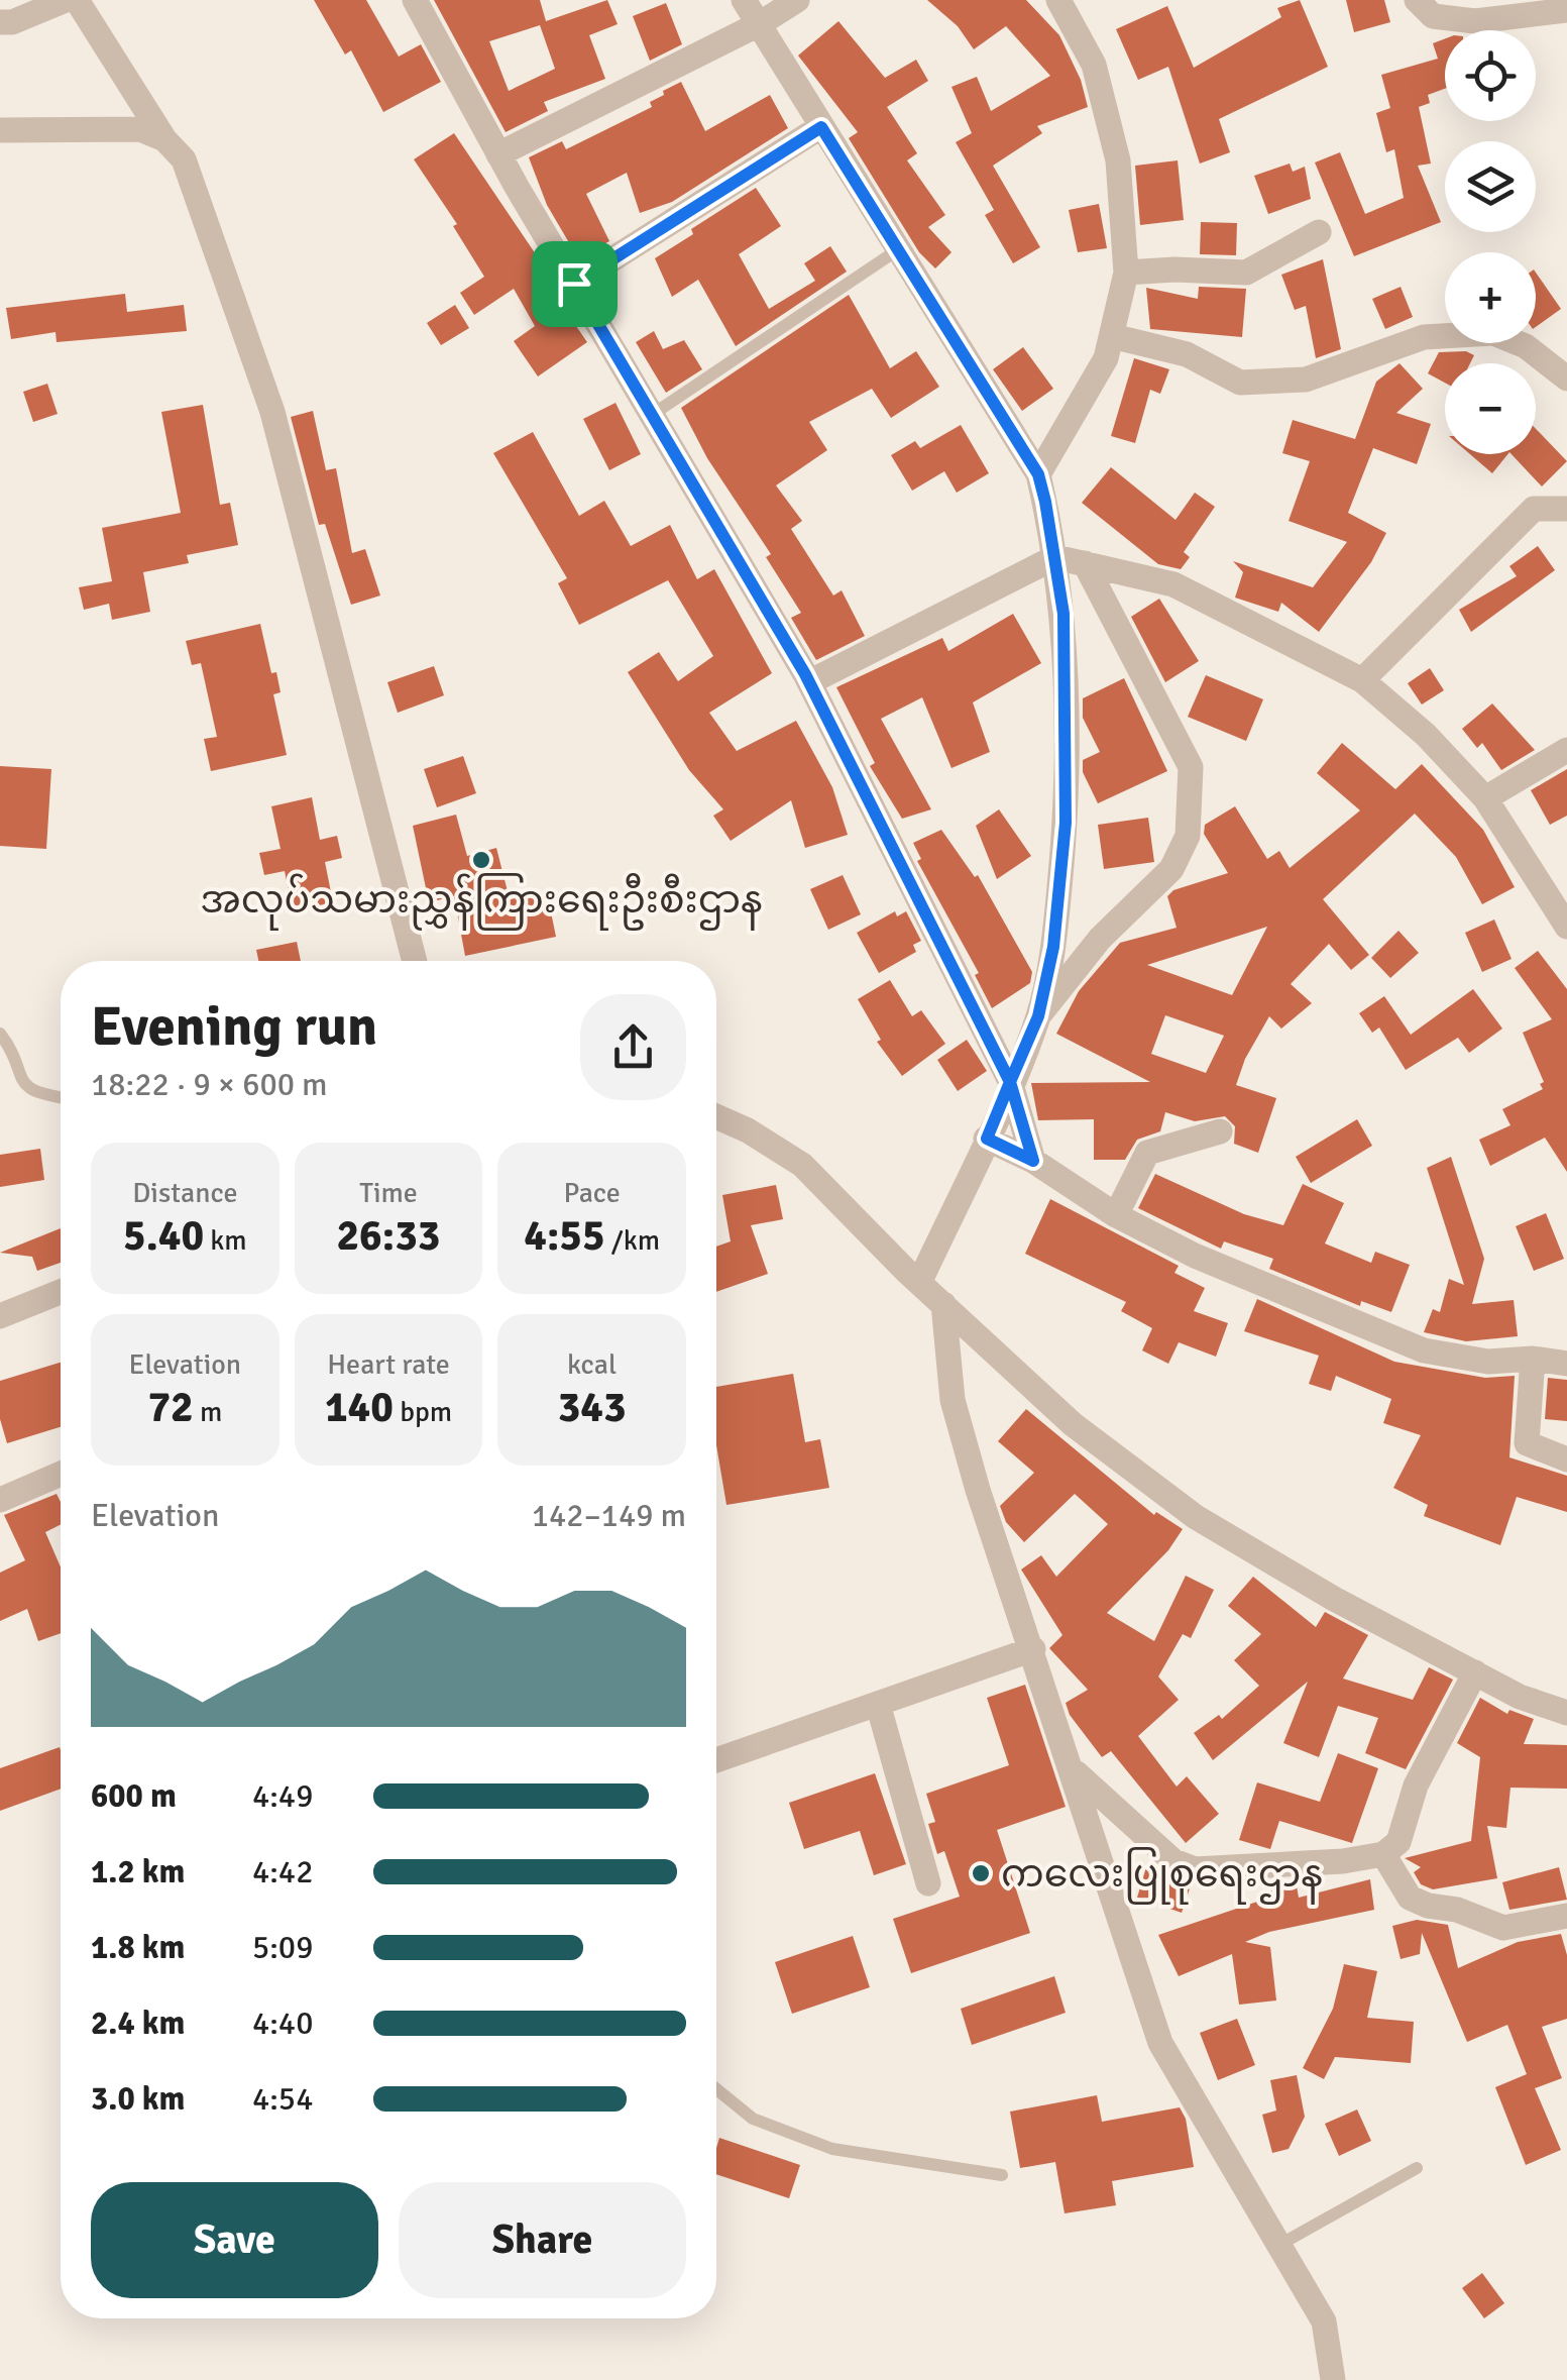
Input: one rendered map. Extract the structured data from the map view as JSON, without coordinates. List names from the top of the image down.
{
  "places": ["အလုပ်သမားညွှန်ကြားရေးဦးစီးဌာန", "ကလေးပြုစုရေးဌာန"],
  "page": {
    "map_buttons": ["+", "−"],
    "heading": ["Evening run", "18:22 · 9 × 600 m"],
    "stats": [
      ["Distance", "5.40 km"],
      ["Time", "26:33"],
      ["Pace", "4:55 /km"],
      ["Elevation", "72 m"],
      ["Heart rate", "140 bpm"],
      ["kcal", "343"]
    ],
    "chart": ["Elevation", "142–149 m"],
    "list": [
      {
        "name": "600 m",
        "note": "4:49"
      },
      {
        "name": "1.2 km",
        "note": "4:42"
      },
      {
        "name": "1.8 km",
        "note": "5:09"
      },
      {
        "name": "2.4 km",
        "note": "4:40"
      },
      {
        "name": "3.0 km",
        "note": "4:54"
      }
    ],
    "buttons": ["Save", "Share"]
  }
}
